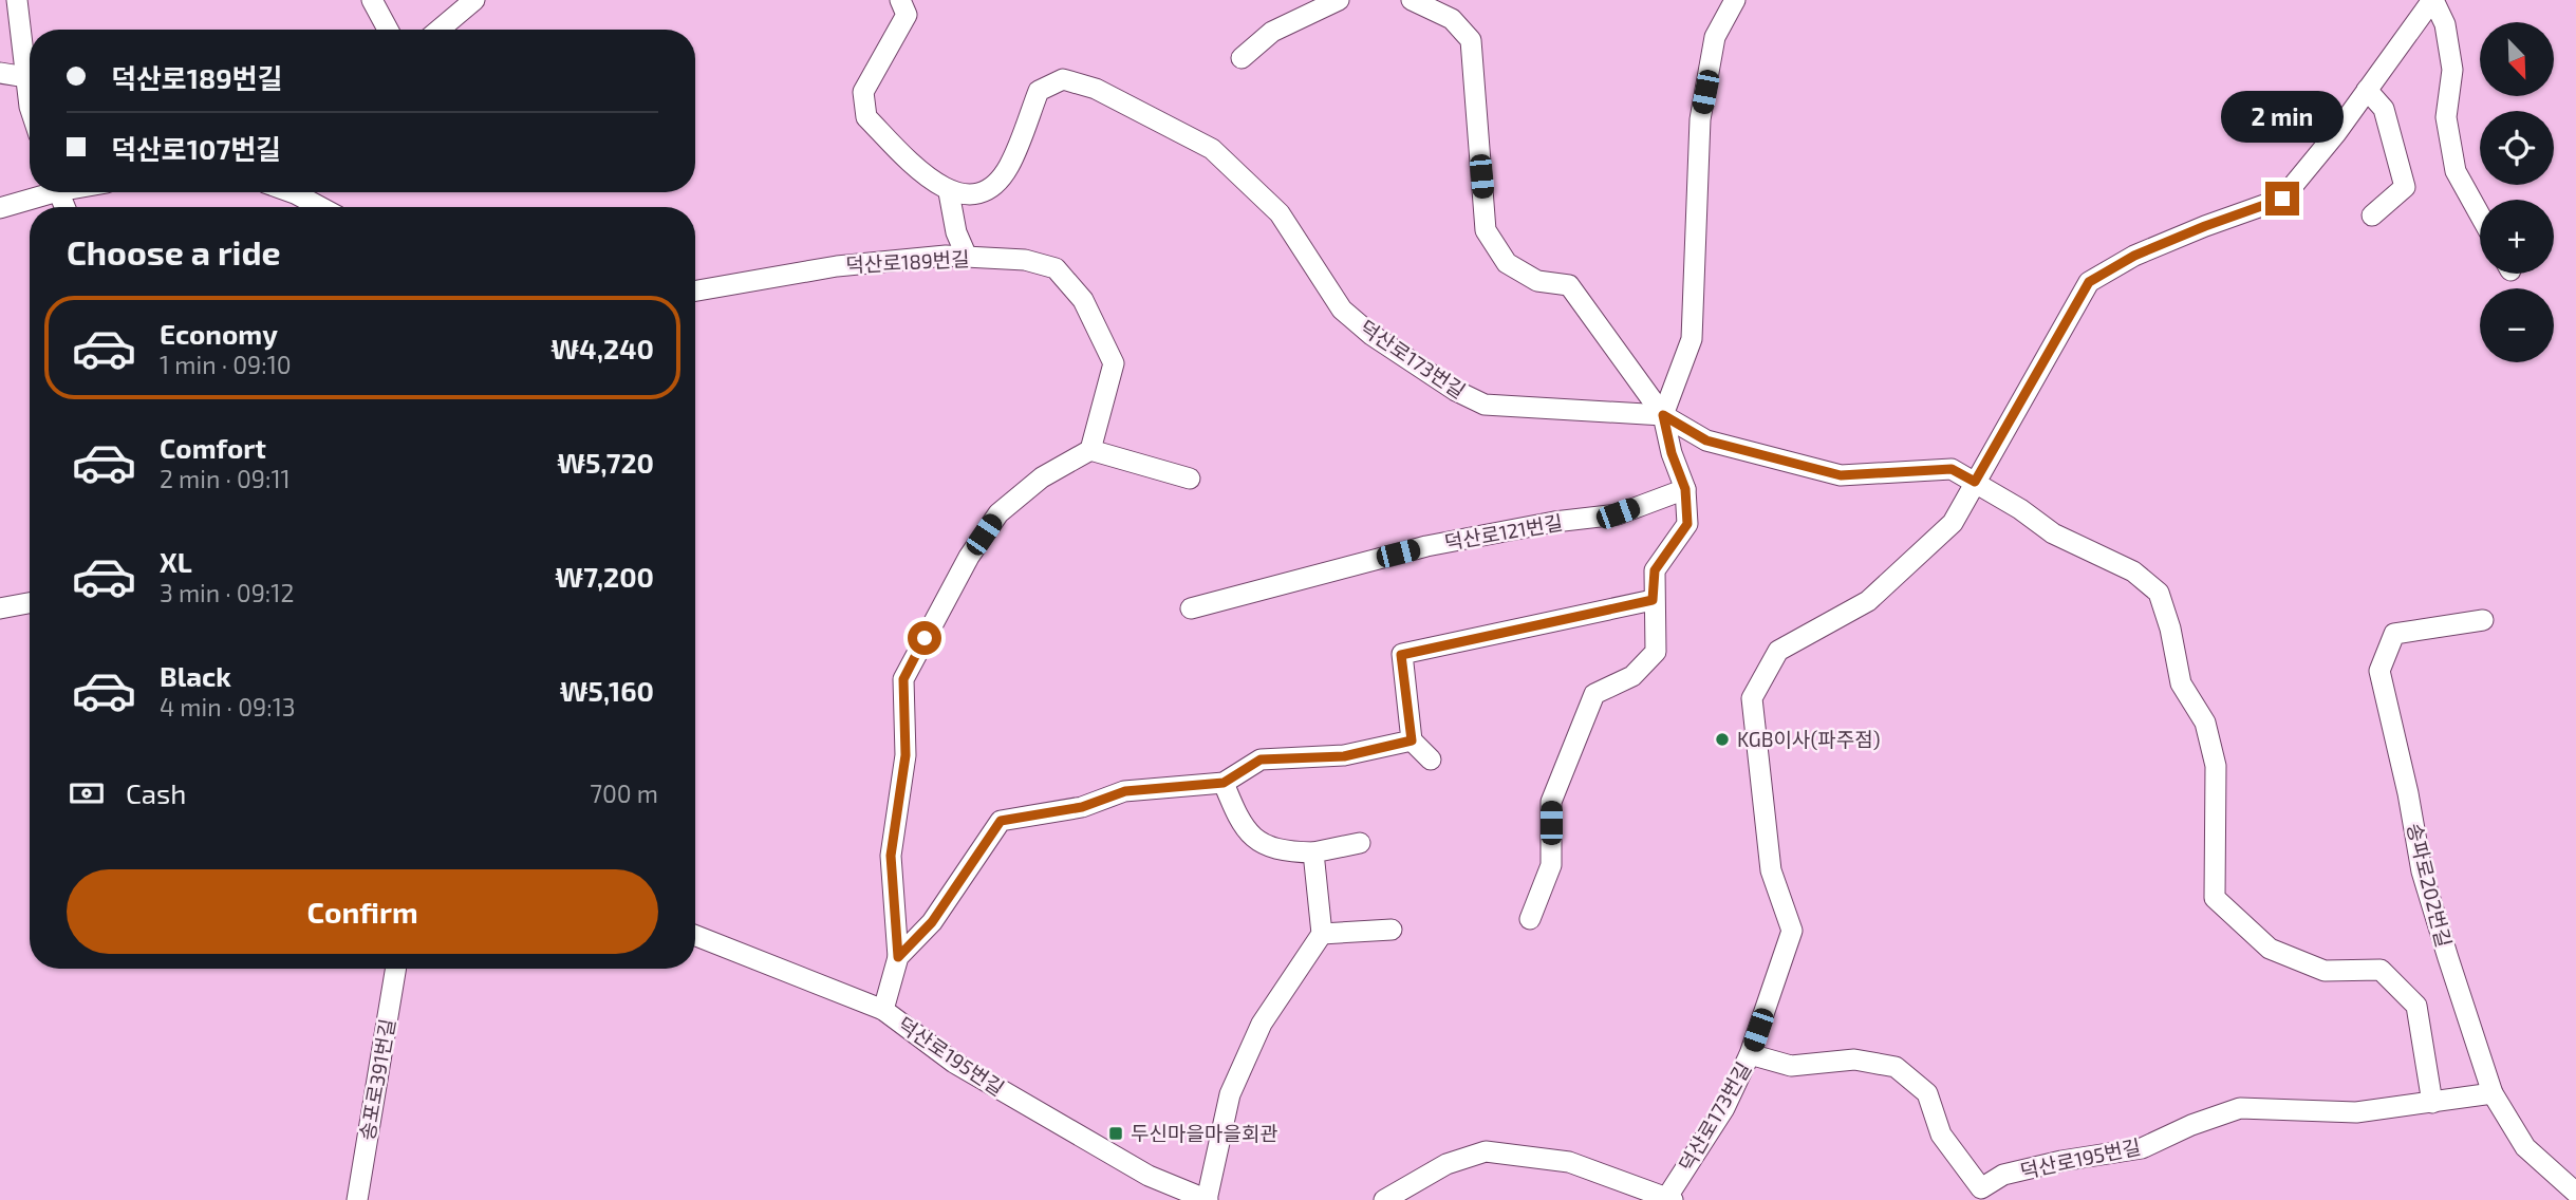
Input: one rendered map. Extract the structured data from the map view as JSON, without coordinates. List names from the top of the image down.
{
  "streets": {
    "street": [
      "덕산로189번길",
      "덕산로173번길",
      "덕산로121번길",
      "송파로202번길",
      "덕산로195번길",
      "송포로391번길"
    ]
  },
  "crossings": [
    ["덕산로173번길", "덕산로195번길"]
  ],
  "places": {
    "other": ["KGB이사(파주점)"],
    "transit": ["두신마을마을회관"]
  },
  "north": "bottom right",
  "page": {
    "map_buttons": ["+", "−"],
    "banner": ["덕산로189번길", "덕산로107번길"],
    "bubble": "2 min",
    "heading": "Choose a ride",
    "list": [
      {
        "name": "Economy",
        "note": "1 min · 09:10",
        "value": "₩4,240"
      },
      {
        "name": "Comfort",
        "note": "2 min · 09:11",
        "value": "₩5,720"
      },
      {
        "name": "XL",
        "note": "3 min · 09:12",
        "value": "₩7,200"
      },
      {
        "name": "Black",
        "note": "4 min · 09:13",
        "value": "₩5,160"
      }
    ],
    "pay": ["Cash", "700 m"],
    "buttons": "Confirm"
  }
}
